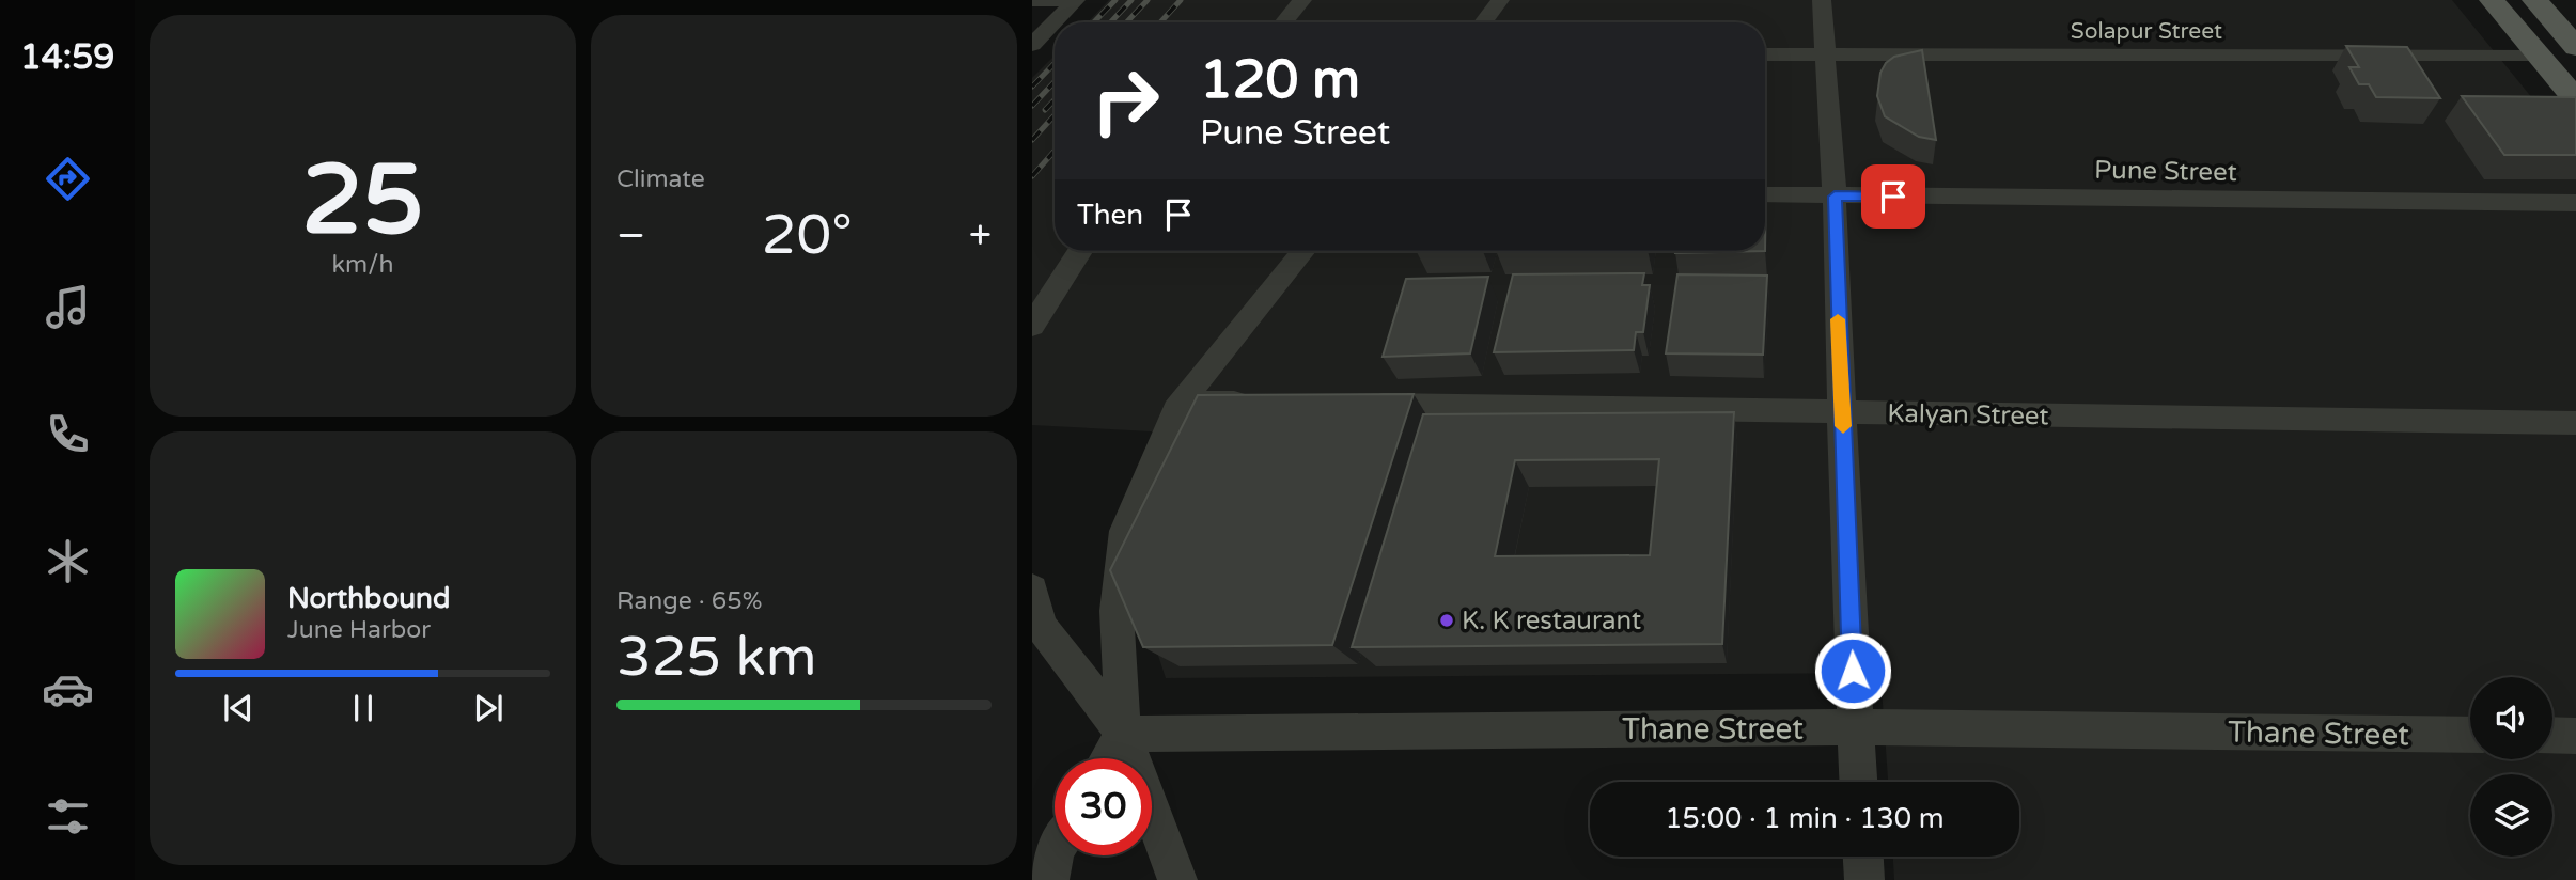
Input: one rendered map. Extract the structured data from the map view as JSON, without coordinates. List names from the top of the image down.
{
  "streets": {
    "street": [
      "Solapur Street",
      "Pune Street",
      "Kalyan Street",
      "Thane Street"
    ]
  },
  "places": ["K. K restaurant"],
  "page": {
    "tabs": "14:59",
    "tile": [
      ["25", "km/h"],
      "Climate",
      ["Range · 65%", "325 km"]
    ],
    "turn": ["120 m", "Pune Street"],
    "then": "Then",
    "heat": ["−", "20°", "+"],
    "song": ["Northbound", "June Harbor"],
    "limit": "30",
    "trip": "15:00 · 1 min · 130 m"
  }
}
